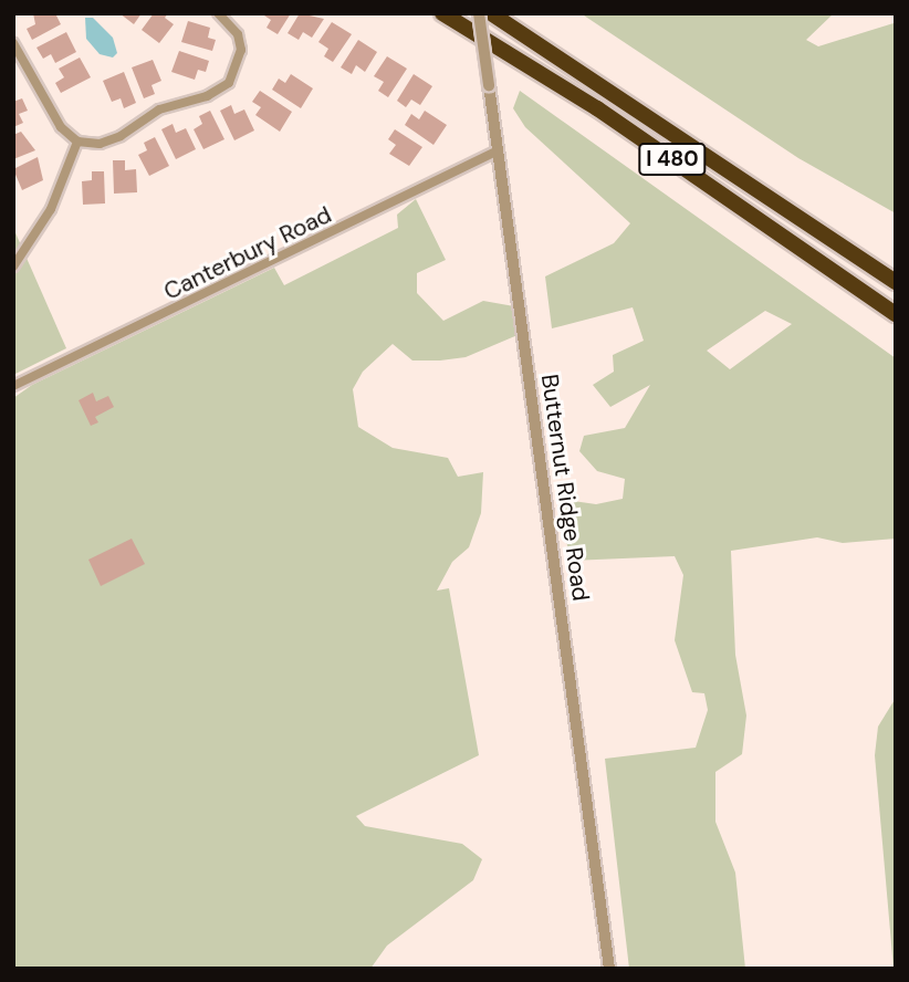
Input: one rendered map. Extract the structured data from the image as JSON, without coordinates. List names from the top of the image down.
{
  "streets": {
    "highway": ["I 480"],
    "street": ["Canterbury Road", "Butternut Ridge Road"]
  },
  "crossings": [
    ["Canterbury Road", "Butternut Ridge Road"]
  ]
}
